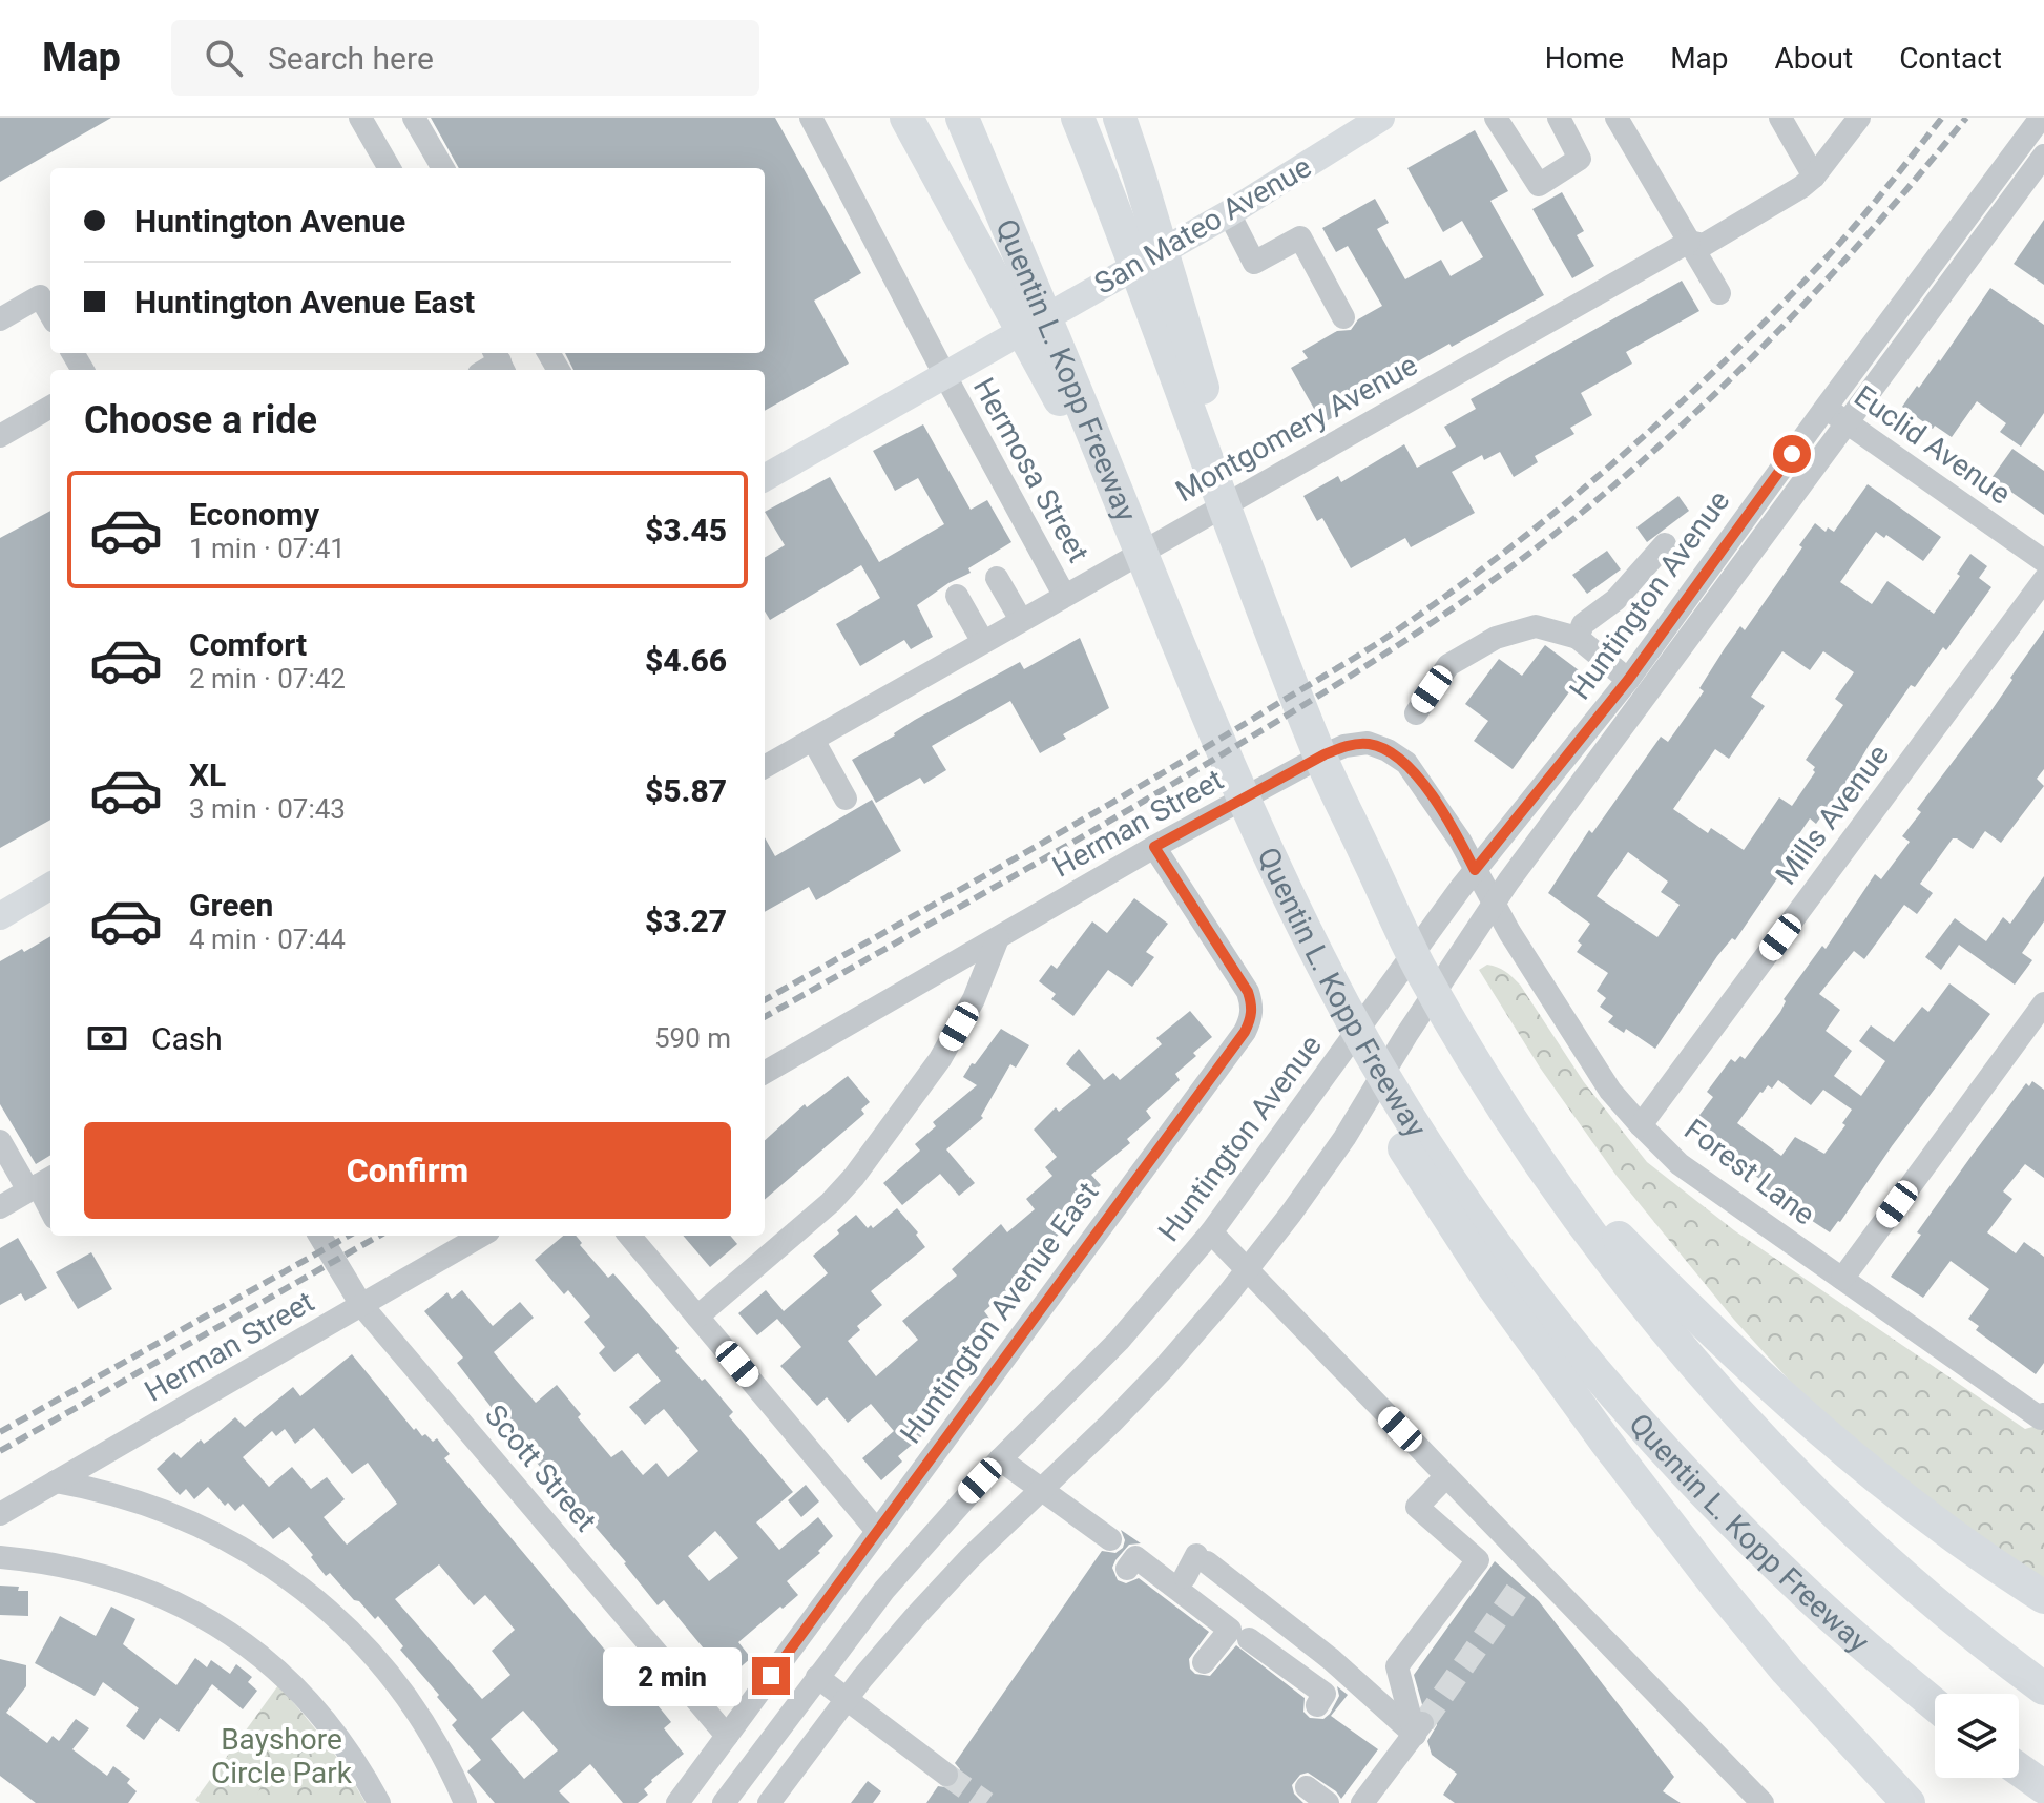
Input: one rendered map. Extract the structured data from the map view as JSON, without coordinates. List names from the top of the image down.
{
  "streets": {
    "highway": ["Quentin L. Kopp Freeway"],
    "main road": ["San Mateo Avenue"],
    "street": [
      "Montgomery Avenue",
      "Euclid Avenue",
      "Hermosa Street",
      "Huntington Avenue",
      "Mills Avenue",
      "Herman Street",
      "Forest Lane",
      "Huntington Avenue East",
      "Scott Street"
    ]
  },
  "crossings": [
    ["San Mateo Avenue", "Hermosa Street"],
    ["Montgomery Avenue", "Hermosa Street"],
    ["Euclid Avenue", "Huntington Avenue"],
    ["Huntington Avenue", "Herman Street"],
    ["Huntington Avenue", "Forest Lane"],
    ["Mills Avenue", "Forest Lane"],
    ["Herman Street", "Forest Lane"],
    ["Herman Street", "Huntington Avenue East"],
    ["Herman Street", "Scott Street"],
    ["Huntington Avenue East", "Scott Street"]
  ],
  "parks": ["Bayshore Circle Park"],
  "page": {
    "header": "Map",
    "search": "Search here",
    "nav": [
      "Home",
      "Map",
      "About",
      "Contact"
    ],
    "banner": ["Huntington Avenue", "Huntington Avenue East"],
    "heading": "Choose a ride",
    "list": [
      {
        "name": "Economy",
        "note": "1 min · 07:41",
        "value": "$3.45"
      },
      {
        "name": "Comfort",
        "note": "2 min · 07:42",
        "value": "$4.66"
      },
      {
        "name": "XL",
        "note": "3 min · 07:43",
        "value": "$5.87"
      },
      {
        "name": "Green",
        "note": "4 min · 07:44",
        "value": "$3.27"
      }
    ],
    "pay": ["Cash", "590 m"],
    "buttons": "Confirm",
    "bubble": "2 min"
  }
}
